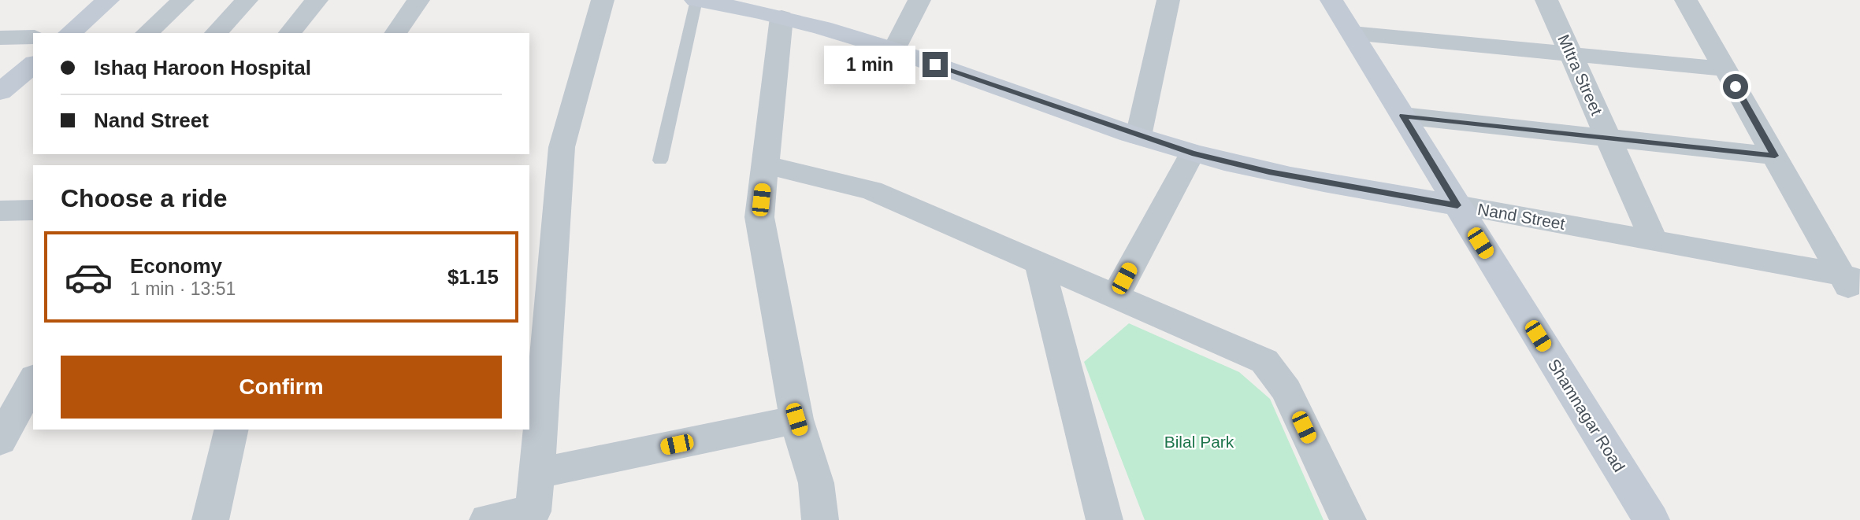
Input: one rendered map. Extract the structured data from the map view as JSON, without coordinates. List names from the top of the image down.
{
  "streets": {
    "street": ["MItra Street", "Nand Street", "Shamnagar Road"]
  },
  "crossings": [
    ["MItra Street", "Nand Street"],
    ["Nand Street", "Shamnagar Road"]
  ],
  "parks": ["Bilal Park"],
  "page": {
    "banner": ["Ishaq Haroon Hospital", "Nand Street"],
    "bubble": "1 min",
    "heading": "Choose a ride",
    "list": [
      {
        "name": "Economy",
        "note": "1 min · 13:51",
        "value": "$1.15"
      }
    ],
    "buttons": "Confirm"
  }
}
